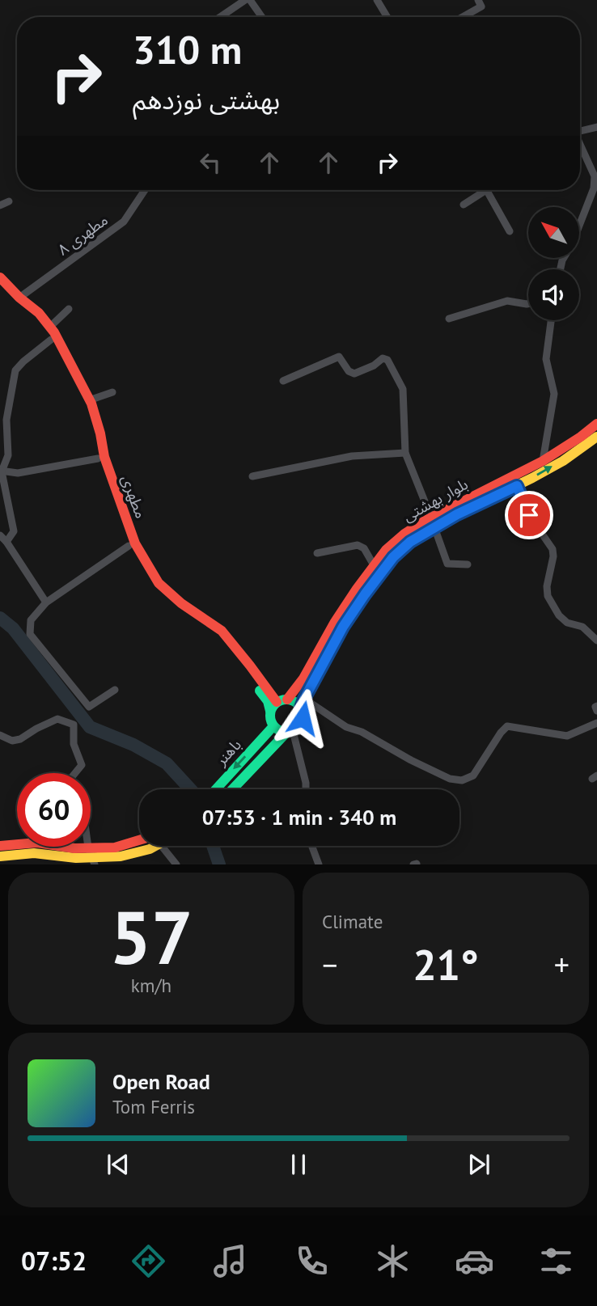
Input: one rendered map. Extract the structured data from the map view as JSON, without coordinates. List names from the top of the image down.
{
  "streets": {
    "main road": ["مطهری", "بلوار بهشتی", "باهنر"],
    "street": ["مطهری ۸"]
  },
  "crossings": [
    ["مطهری ۸", "مطهری"],
    ["مطهری", "بلوار بهشتی"],
    ["مطهری", "باهنر"],
    ["بلوار بهشتی", "باهنر"]
  ],
  "north": "top left",
  "page": {
    "turn": ["310 m", "بهشتی نوزدهم"],
    "limit": "60",
    "trip": "07:53 · 1 min · 340 m",
    "tile": [
      ["57", "km/h"],
      "Climate"
    ],
    "heat": ["−", "21°", "+"],
    "song": ["Open Road", "Tom Ferris"],
    "tabs": "07:52"
  }
}
